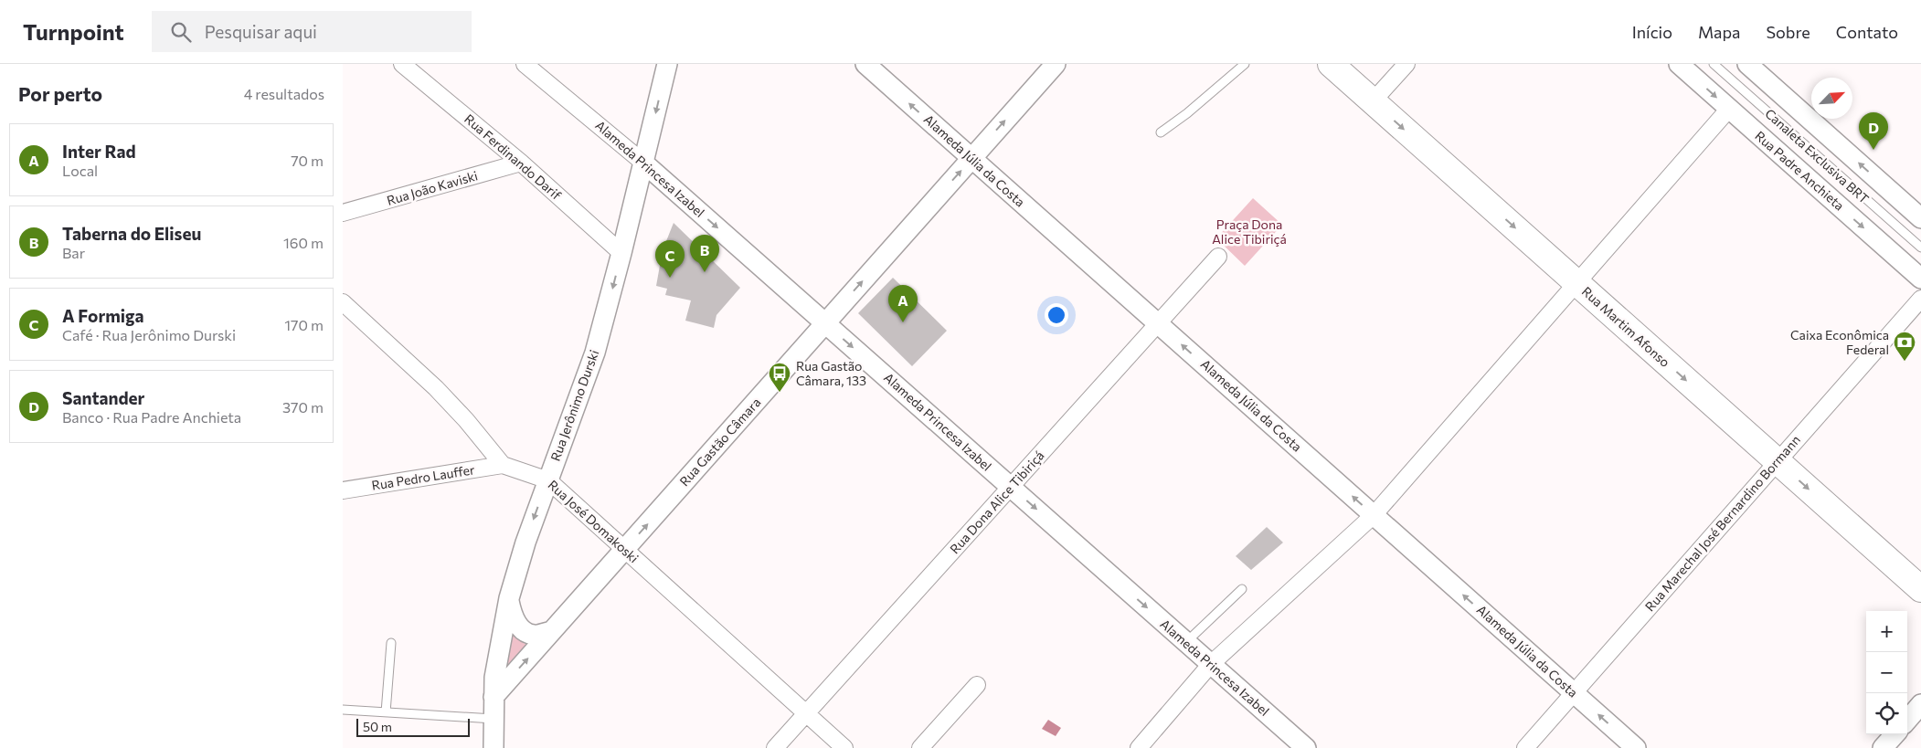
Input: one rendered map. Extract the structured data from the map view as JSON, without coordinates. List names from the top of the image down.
{
  "streets": {
    "main road": ["Rua Martim Afonso"],
    "street": [
      "Rua Ferdinando Darif",
      "Alameda Júlia da Costa",
      "Alameda Princesa Izabel",
      "Rua Padre Anchieta",
      "Rua João Kaviski",
      "Rua Jerônimo Durski",
      "Rua Gastão Câmara",
      "Rua Pedro Lauffer",
      "Rua Dona Alice Tibiriçá",
      "Rua José Domakoski",
      "Rua Marechal José Bernardino Bormann"
    ],
    "lane": ["Canaleta Exclusiva BRT"]
  },
  "crossings": [
    ["Rua Ferdinando Darif", "Rua João Kaviski"],
    ["Rua Ferdinando Darif", "Rua Jerônimo Durski"],
    ["Alameda Júlia da Costa", "Rua Gastão Câmara"],
    ["Alameda Júlia da Costa", "Rua Dona Alice Tibiriçá"],
    ["Alameda Júlia da Costa", "Rua Marechal José Bernardino Bormann"],
    ["Alameda Princesa Izabel", "Rua Jerônimo Durski"],
    ["Alameda Princesa Izabel", "Rua Gastão Câmara"],
    ["Alameda Princesa Izabel", "Rua Dona Alice Tibiriçá"],
    ["Rua Martim Afonso", "Rua Marechal José Bernardino Bormann"],
    ["Rua Jerônimo Durski", "Rua Gastão Câmara"],
    ["Rua Jerônimo Durski", "Rua José Domakoski"],
    ["Rua Gastão Câmara", "Rua José Domakoski"],
    ["Rua Pedro Lauffer", "Rua José Domakoski"],
    ["Rua Dona Alice Tibiriçá", "Rua José Domakoski"]
  ],
  "one_way": [
    "Alameda Júlia da Costa",
    "Alameda Princesa Izabel",
    "Rua Martim Afonso",
    "Rua Jerônimo Durski",
    "Rua Gastão Câmara"
  ],
  "parks": ["Praça Dona Alice Tibiriçá"],
  "places": {
    "bank": ["Caixa Econômica Federal"],
    "bus stop": ["Rua Gastão Câmara, 133"]
  },
  "scale_bar": "50 m",
  "north": "top right",
  "page": {
    "header": "Turnpoint",
    "search": "Pesquisar aqui",
    "nav": [
      "Início",
      "Mapa",
      "Sobre",
      "Contato"
    ],
    "heading": ["Por perto", "4 resultados"],
    "pins": [
      "D",
      "B",
      "C",
      "A"
    ],
    "list": [
      {
        "mark": "A",
        "name": "Inter Rad",
        "note": "Local",
        "value": "70 m"
      },
      {
        "mark": "B",
        "name": "Taberna do Eliseu",
        "note": "Bar",
        "value": "160 m"
      },
      {
        "mark": "C",
        "name": "A Formiga",
        "note": "Café · Rua Jerônimo Durski",
        "value": "170 m"
      },
      {
        "mark": "D",
        "name": "Santander",
        "note": "Banco · Rua Padre Anchieta",
        "value": "370 m"
      }
    ],
    "map_buttons": ["+", "−"],
    "scale": "50 m"
  }
}
